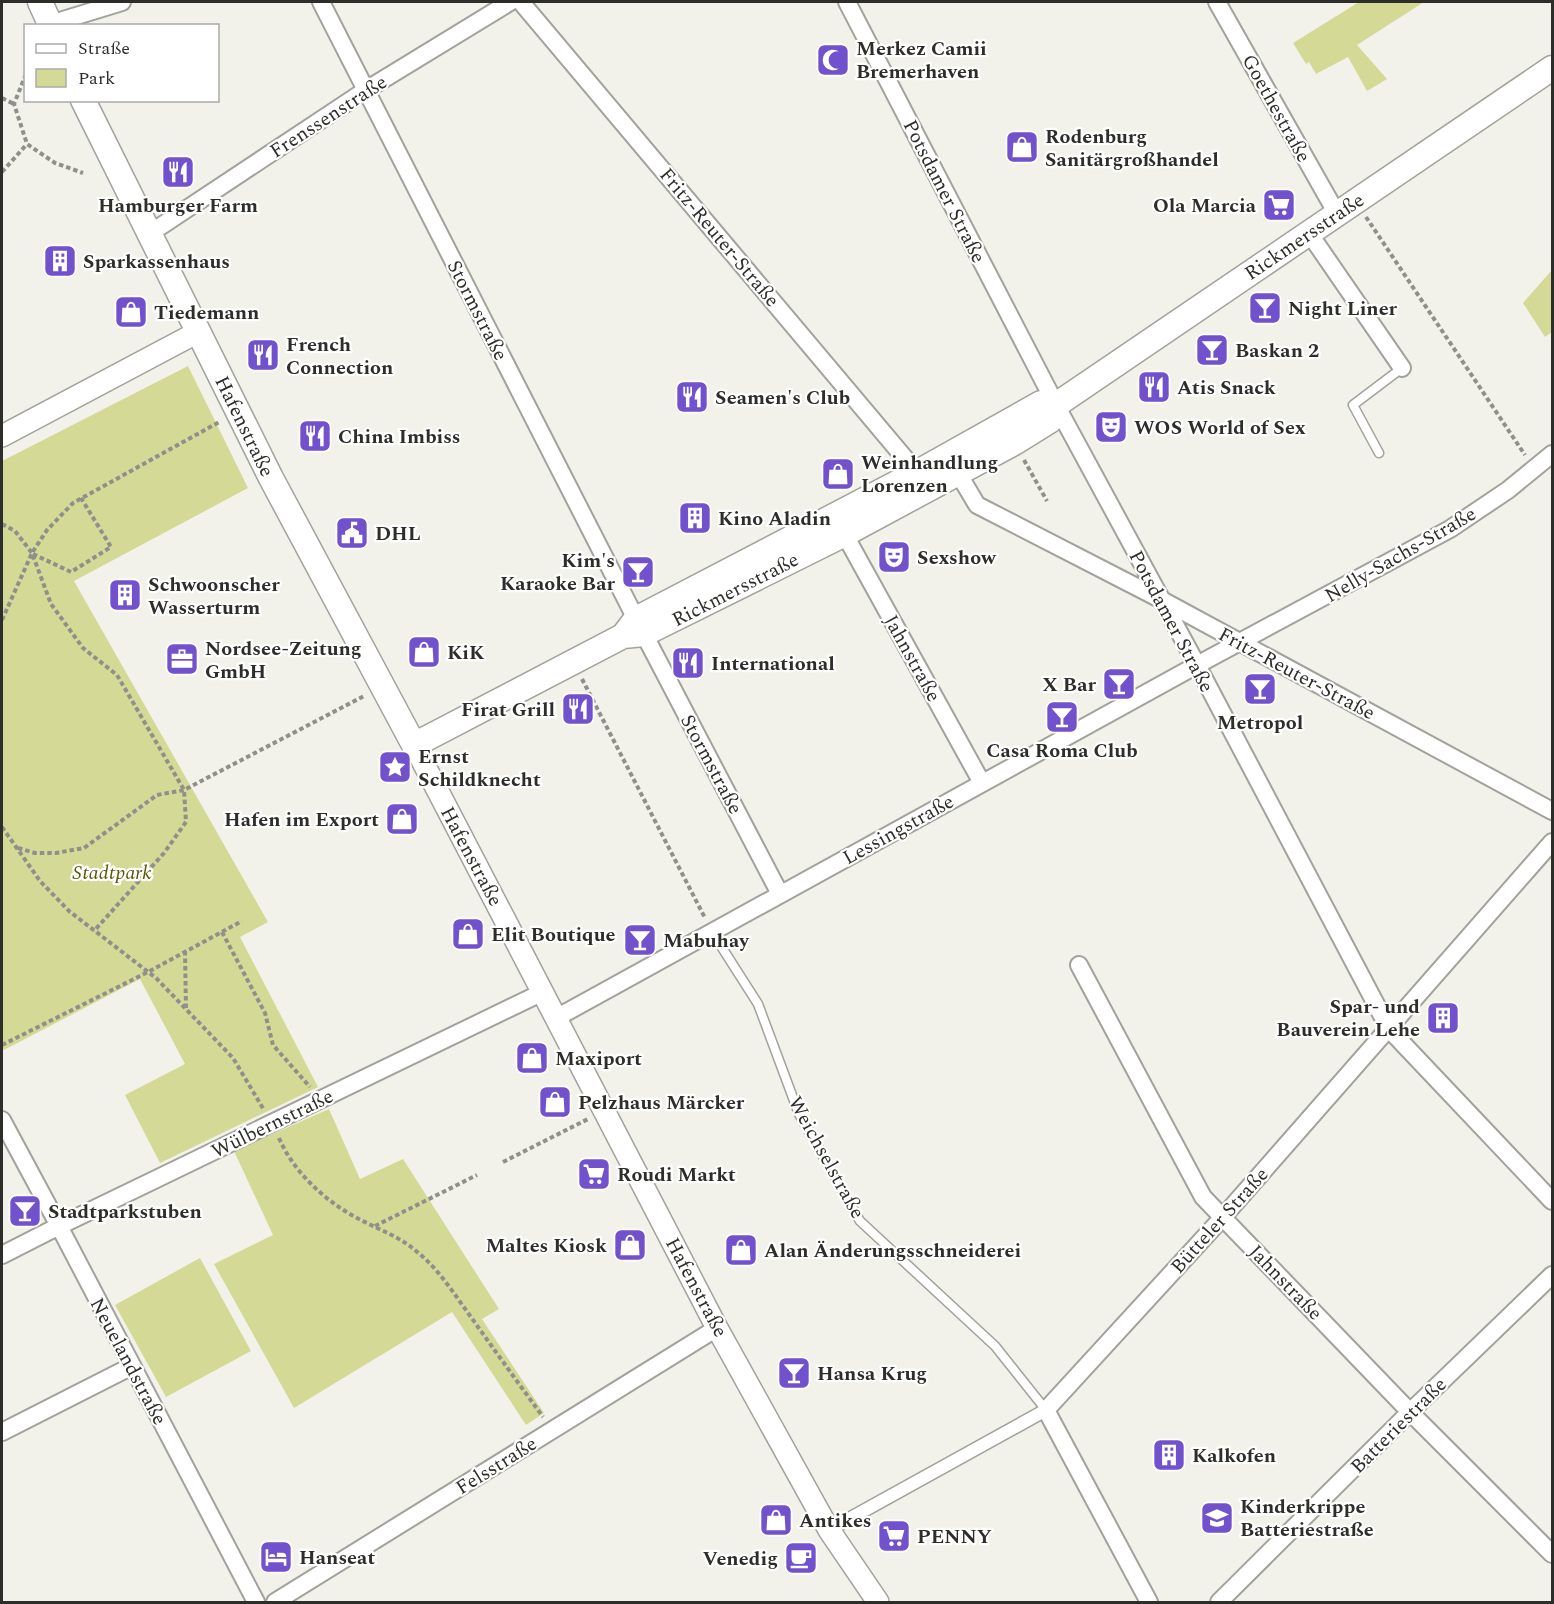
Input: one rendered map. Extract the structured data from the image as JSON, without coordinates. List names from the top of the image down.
{
  "streets": {
    "main road": ["Rickmersstraße", "Hafenstraße"],
    "street": [
      "Goethestraße",
      "Frenssenstraße",
      "Potsdamer Straße",
      "Fritz-Reuter-Straße",
      "Stormstraße",
      "Nelly-Sachs-Straße",
      "Jahnstraße",
      "Lessingstraße",
      "Wülbernstraße",
      "Weichselstraße",
      "Bütteler Straße",
      "Neuelandstraße",
      "Batteriestraße",
      "Felsstraße"
    ]
  },
  "crossings": [
    ["Goethestraße", "Rickmersstraße"],
    ["Frenssenstraße", "Stormstraße"],
    ["Frenssenstraße", "Hafenstraße"],
    ["Potsdamer Straße", "Rickmersstraße"],
    ["Potsdamer Straße", "Fritz-Reuter-Straße"],
    ["Potsdamer Straße", "Lessingstraße"],
    ["Potsdamer Straße", "Bütteler Straße"],
    ["Rickmersstraße", "Fritz-Reuter-Straße"],
    ["Rickmersstraße", "Stormstraße"],
    ["Rickmersstraße", "Hafenstraße"],
    ["Rickmersstraße", "Jahnstraße"],
    ["Fritz-Reuter-Straße", "Nelly-Sachs-Straße"],
    ["Fritz-Reuter-Straße", "Lessingstraße"],
    ["Stormstraße", "Lessingstraße"],
    ["Hafenstraße", "Lessingstraße"],
    ["Hafenstraße", "Wülbernstraße"],
    ["Hafenstraße", "Bütteler Straße"],
    ["Hafenstraße", "Felsstraße"],
    ["Nelly-Sachs-Straße", "Lessingstraße"],
    ["Jahnstraße", "Lessingstraße"],
    ["Jahnstraße", "Bütteler Straße"],
    ["Jahnstraße", "Batteriestraße"],
    ["Lessingstraße", "Weichselstraße"],
    ["Wülbernstraße", "Neuelandstraße"],
    ["Weichselstraße", "Bütteler Straße"]
  ],
  "parks": ["Stadtpark"],
  "places": {
    "mosque": ["Merkez Camii Bremerhaven"],
    "shop": [
      "Rodenburg Sanitärgroßhandel",
      "Tiedemann",
      "Weinhandlung Lorenzen",
      "KiK",
      "Hafen im Export",
      "Elit Boutique",
      "Maxiport",
      "Pelzhaus Märcker",
      "Maltes Kiosk",
      "Alan Änderungsschneiderei",
      "Antikes"
    ],
    "restaurant": [
      "Hamburger Farm",
      "French Connection",
      "Atis Snack",
      "Seamen's Club",
      "China Imbiss",
      "International",
      "Firat Grill"
    ],
    "supermarket": ["Ola Marcia", "Roudi Markt", "PENNY"],
    "building": [
      "Sparkassenhaus",
      "Kino Aladin",
      "Schwoonscher Wasserturm",
      "Spar- und Bauverein Lehe",
      "Kalkofen"
    ],
    "bar": [
      "Night Liner",
      "Baskan 2",
      "Kim's Karaoke Bar",
      "X Bar",
      "Metropol",
      "Casa Roma Club",
      "Mabuhay",
      "Stadtparkstuben",
      "Hansa Krug"
    ],
    "theatre": ["WOS World of Sex", "Sexshow"],
    "public building": ["DHL"],
    "office": ["Nordsee-Zeitung GmbH"],
    "place": ["Ernst Schildknecht"],
    "school or university": ["Kinderkrippe Batteriestraße"],
    "hotel": ["Hanseat"],
    "cafe": ["Venedig"]
  },
  "legend": ["Straße", "Park"]
}
